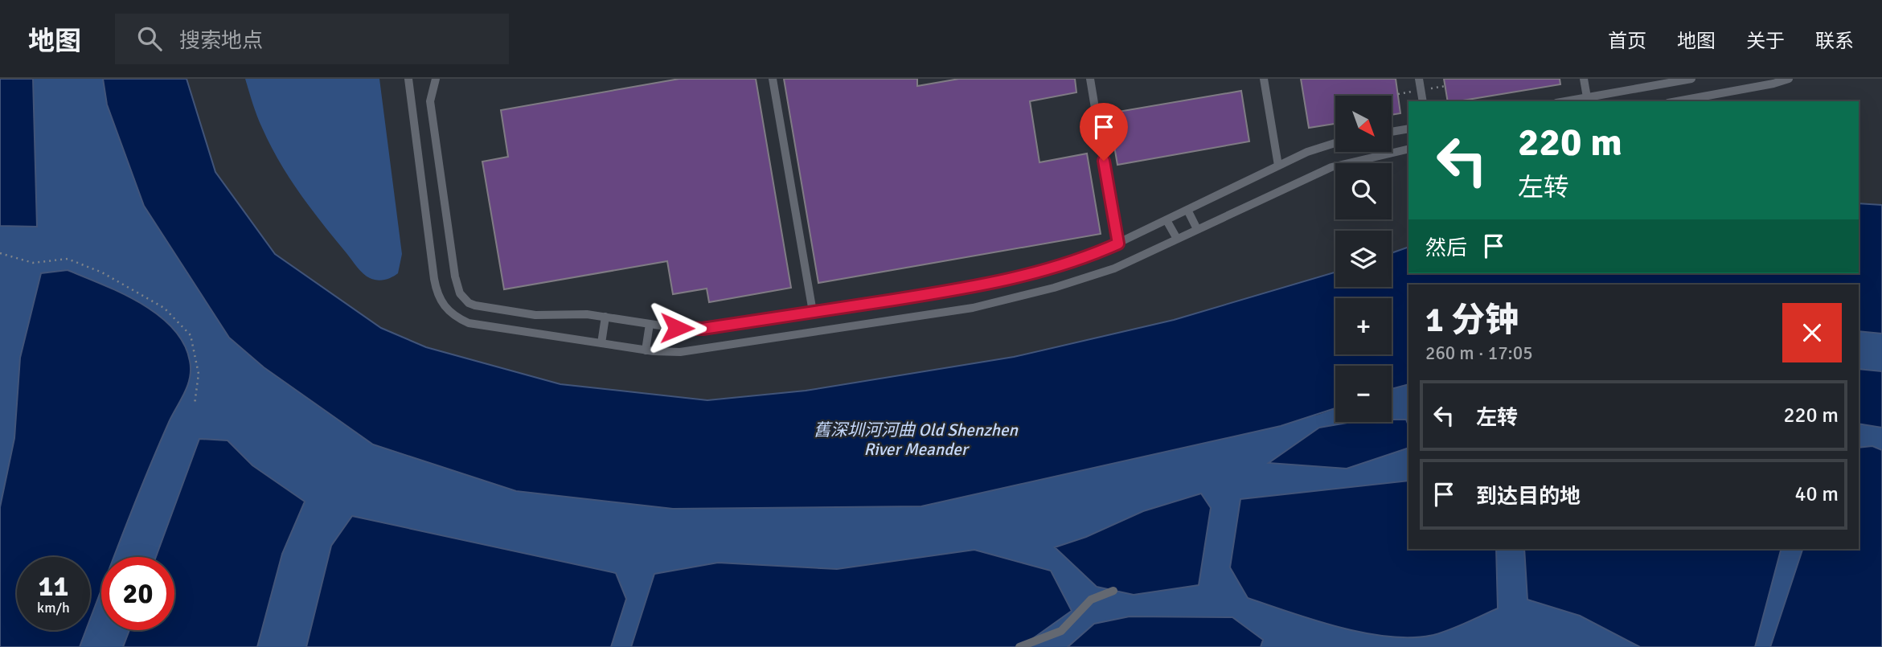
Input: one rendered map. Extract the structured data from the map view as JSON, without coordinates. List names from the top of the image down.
{
  "water": ["舊深圳河河曲 Old Shenzhen River Meander"],
  "north": "bottom right",
  "page": {
    "header": "地图",
    "search": "搜索地点",
    "nav": [
      "首页",
      "地图",
      "关于",
      "联系"
    ],
    "map_buttons": ["+", "−"],
    "turn": ["220 m", "左转"],
    "then": "然后",
    "heading": ["1 分钟", "260 m · 17:05"],
    "list": [
      {
        "name": "左转",
        "value": "220 m"
      },
      {
        "name": "到达目的地",
        "value": "40 m"
      }
    ],
    "speed": "11 km/h",
    "limit": "20"
  }
}
